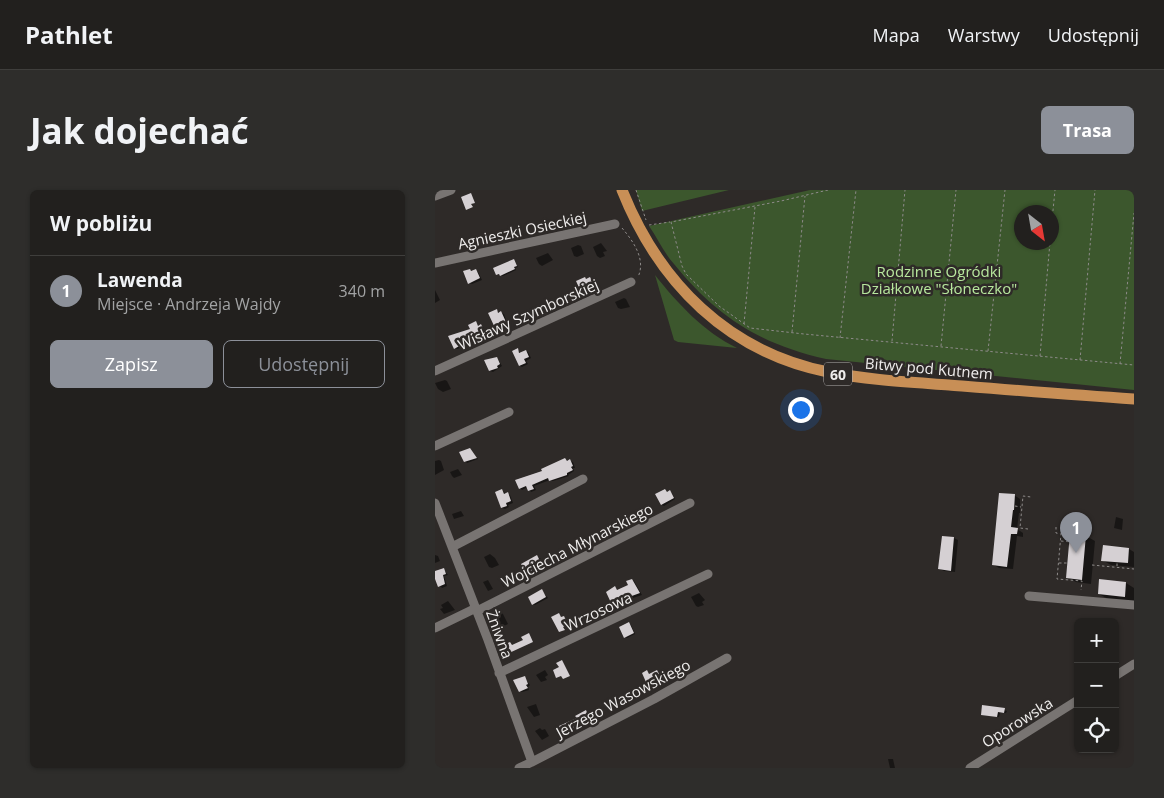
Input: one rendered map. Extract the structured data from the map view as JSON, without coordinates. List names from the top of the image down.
{
  "streets": {
    "main road": ["Bitwy pod Kutnem", "60"],
    "street": [
      "Agnieszki Osieckiej",
      "Wisławy Szymborskiej",
      "Wojciecha Młynarskiego",
      "Wrzosowa",
      "Żniwna",
      "Jerzego Wasowskiego",
      "Oporowska"
    ]
  },
  "crossings": [
    ["Wojciecha Młynarskiego", "Żniwna"],
    ["Wrzosowa", "Żniwna"],
    ["Żniwna", "Jerzego Wasowskiego"]
  ],
  "parks": ["Rodzinne Ogródki Działkowe \"Słoneczko\""],
  "north": "bottom right",
  "page": {
    "header": "Pathlet",
    "nav": ["Mapa", "Warstwy", "Udostępnij"],
    "buttons": [
      "Trasa",
      ["Zapisz", "Udostępnij"]
    ],
    "title": "Jak dojechać",
    "heading": "W pobliżu",
    "list": [
      {
        "mark": "1",
        "name": "Lawenda",
        "note": "Miejsce · Andrzeja Wajdy",
        "value": "340 m"
      }
    ],
    "pins": "1",
    "map_buttons": ["+", "−"]
  }
}
